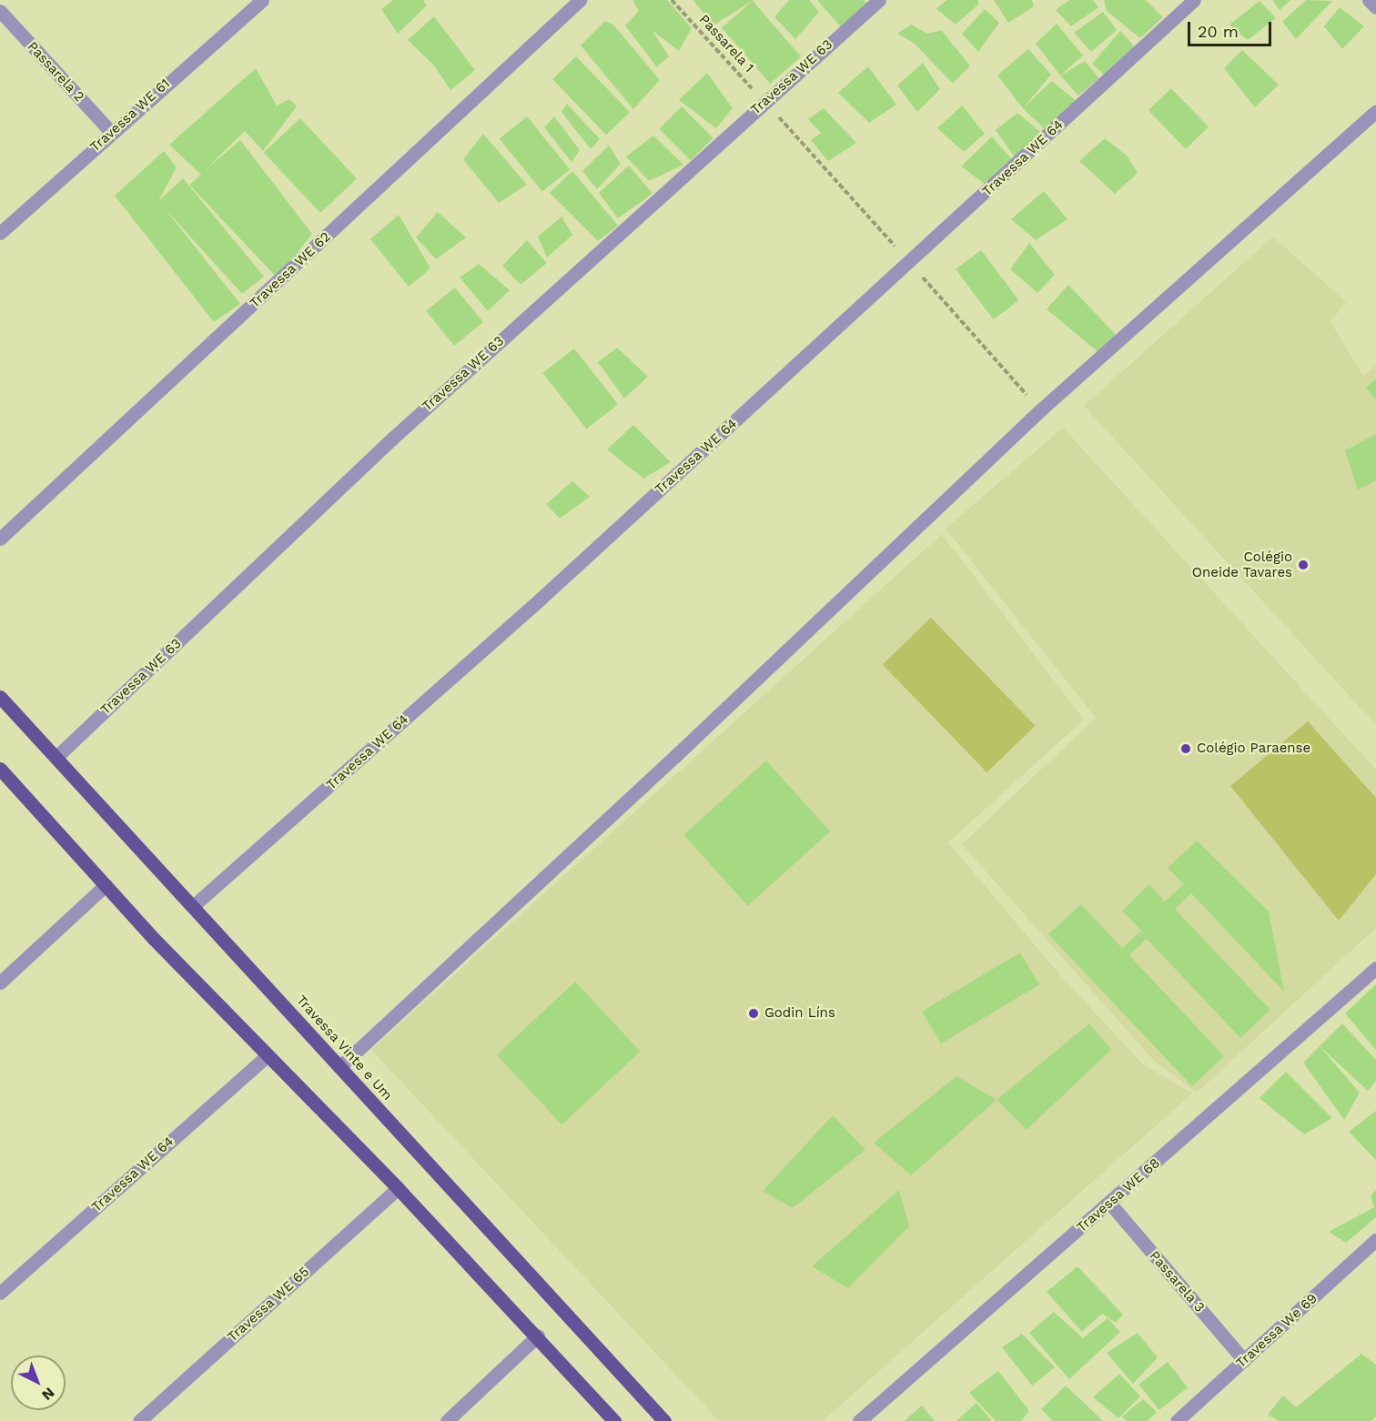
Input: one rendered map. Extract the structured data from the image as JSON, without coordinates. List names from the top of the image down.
{
  "streets": {
    "main road": ["Travessa Vinte e Um"],
    "street": [
      "Passarela 2",
      "Travessa WE 63",
      "Travessa WE 61",
      "Travessa WE 64",
      "Travessa WE 62",
      "Travessa WE 68",
      "Passarela 3",
      "Travessa WE 65",
      "Travessa We 69"
    ],
    "path": ["Passarela 1"]
  },
  "crossings": [
    ["Passarela 1", "Travessa WE 63"],
    ["Passarela 2", "Travessa WE 61"],
    ["Travessa WE 63", "Travessa Vinte e Um"],
    ["Travessa WE 64", "Travessa Vinte e Um"],
    ["Travessa WE 68", "Passarela 3"],
    ["Passarela 3", "Travessa We 69"]
  ],
  "places": ["Colégio Oneide Tavares", "Colégio Paraense", "Godin Líns"],
  "scale_bar": "20 m",
  "north": "bottom right"
}
